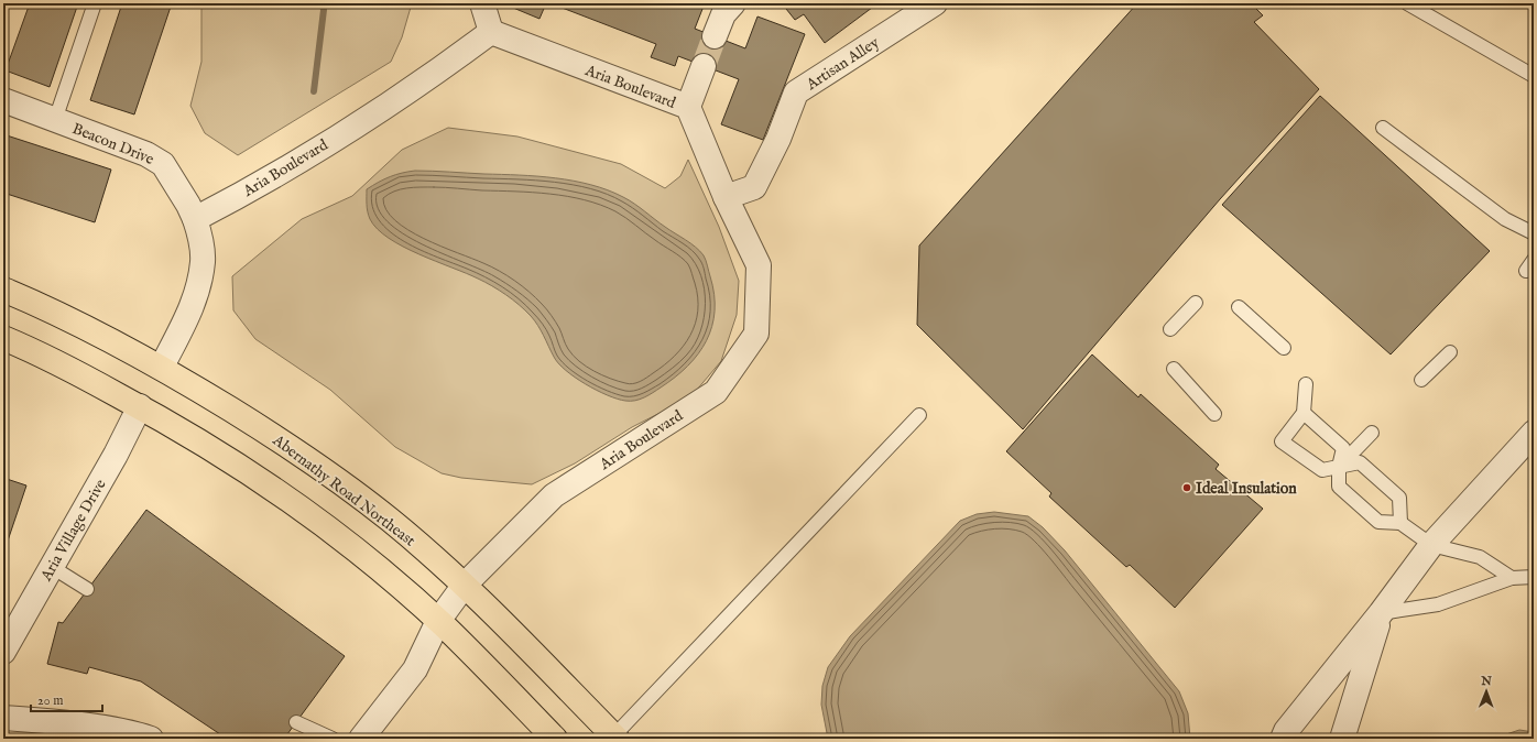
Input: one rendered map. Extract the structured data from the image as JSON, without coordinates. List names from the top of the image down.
{
  "streets": {
    "main road": ["Abernathy Road Northeast"],
    "street": [
      "Artisan Alley",
      "Aria Boulevard",
      "Beacon Drive",
      "Aria Village Drive"
    ]
  },
  "crossings": [
    ["Artisan Alley", "Aria Boulevard"],
    ["Aria Boulevard", "Beacon Drive"],
    ["Aria Boulevard", "Abernathy Road Northeast"]
  ],
  "places": ["Ideal Insulation"],
  "scale_bar": "20 m",
  "north": "top"
}
